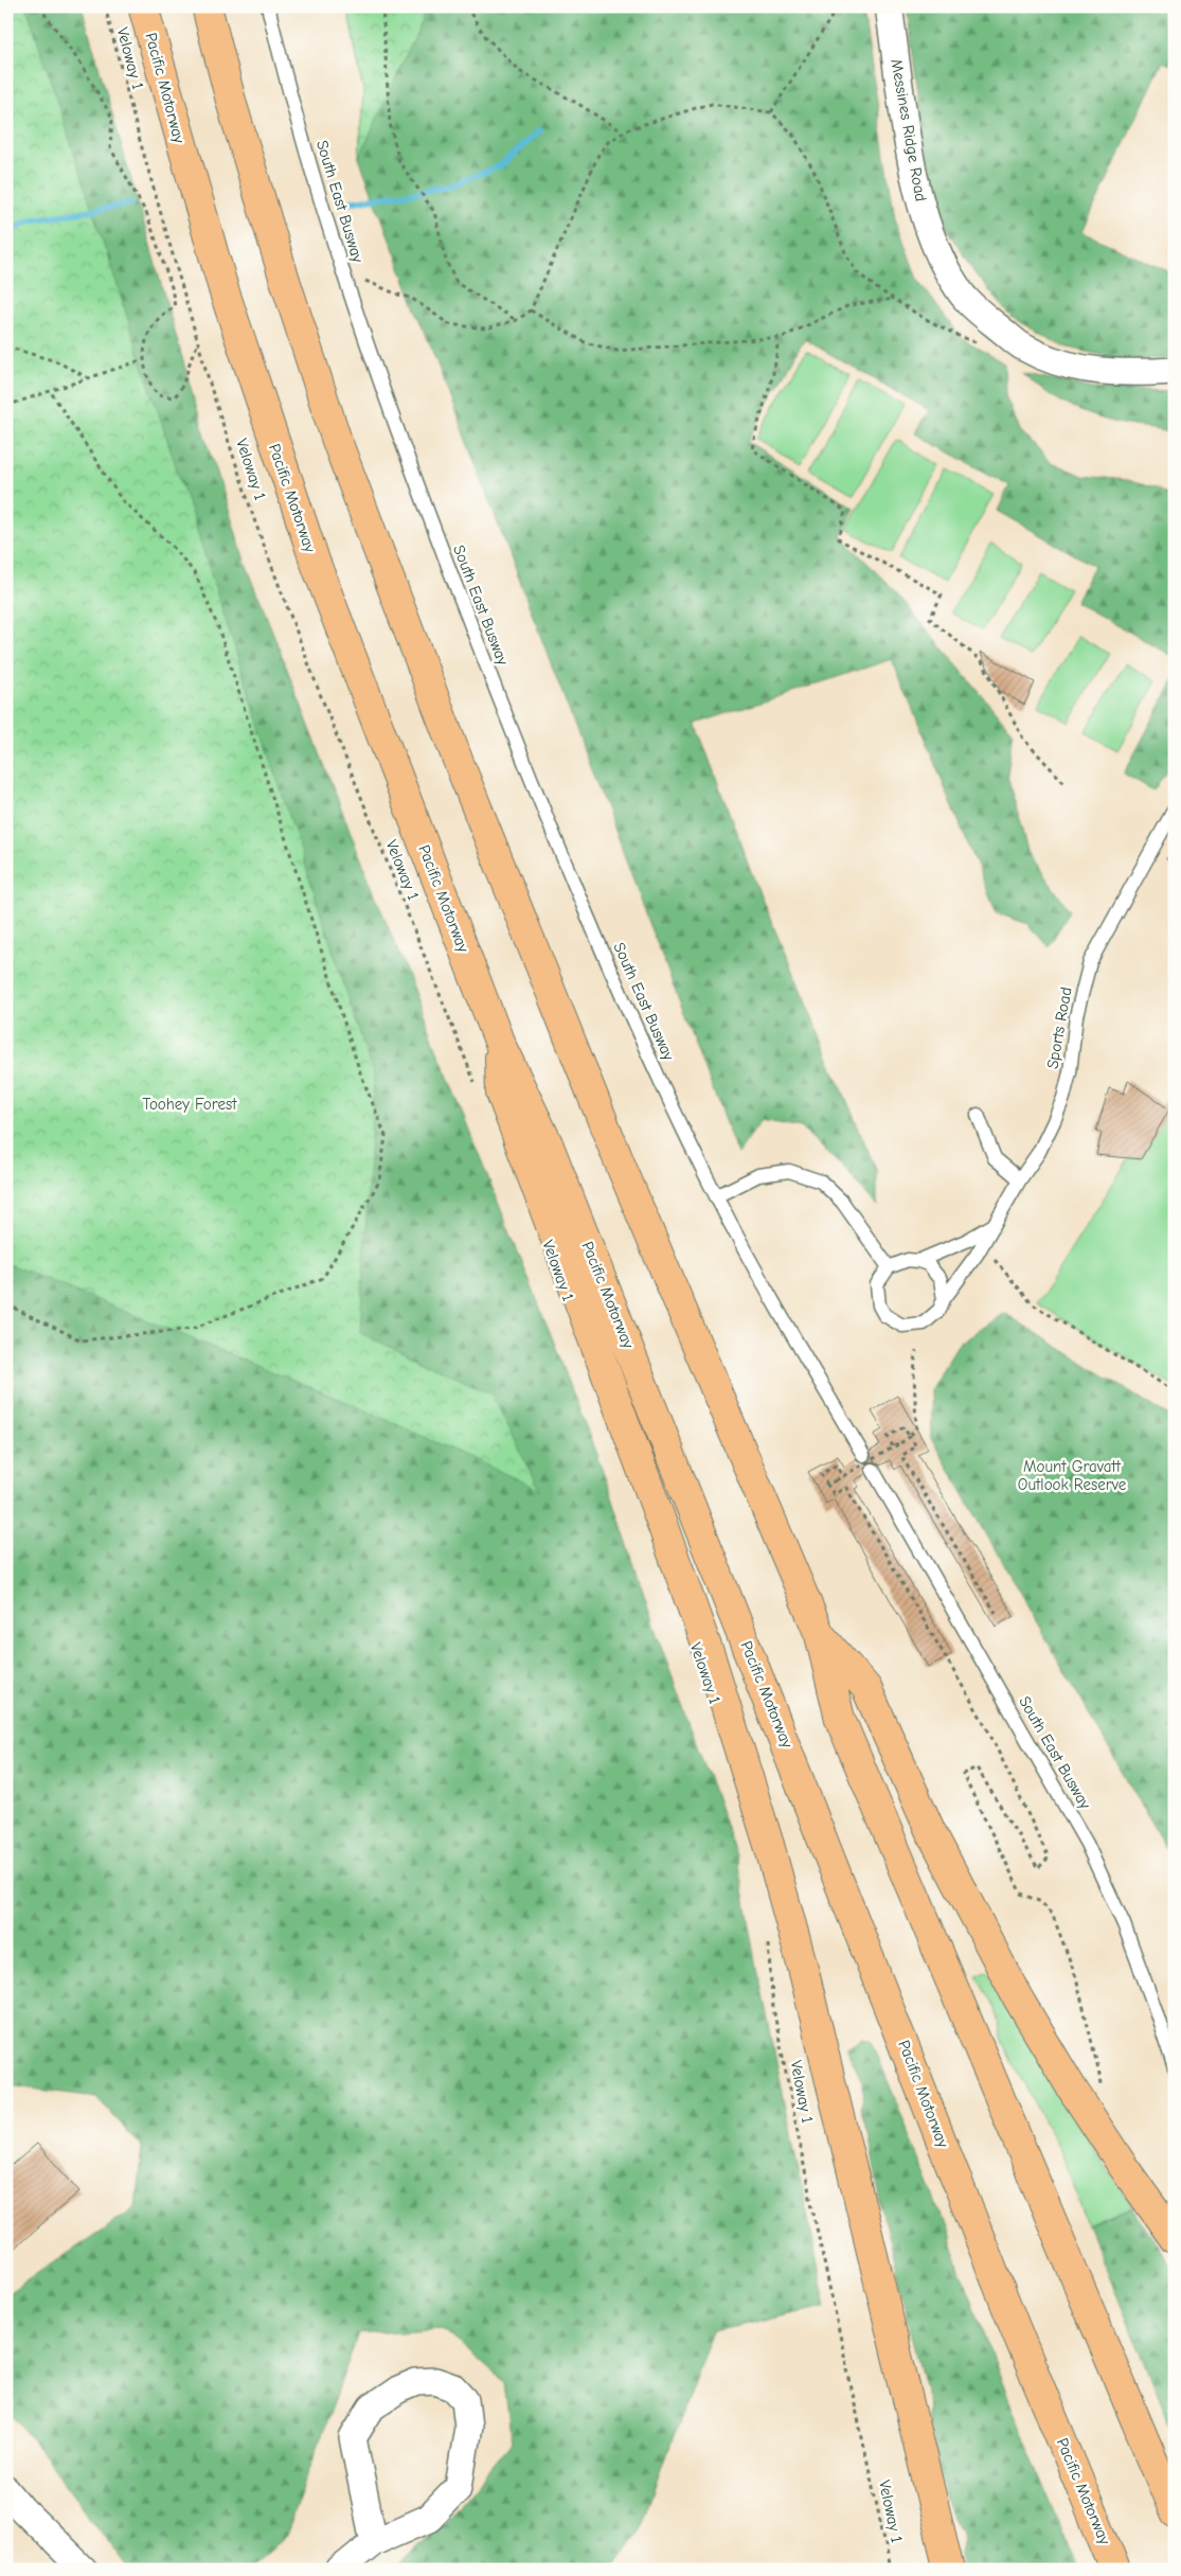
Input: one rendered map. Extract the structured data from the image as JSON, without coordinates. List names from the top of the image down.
{
  "streets": {
    "highway": ["Pacific Motorway"],
    "street": ["Messines Ridge Road"],
    "lane": ["South East Busway", "Sports Road"],
    "path": ["Veloway 1"]
  },
  "parks": ["Toohey Forest", "Mount Gravatt Outlook Reserve"]
}
